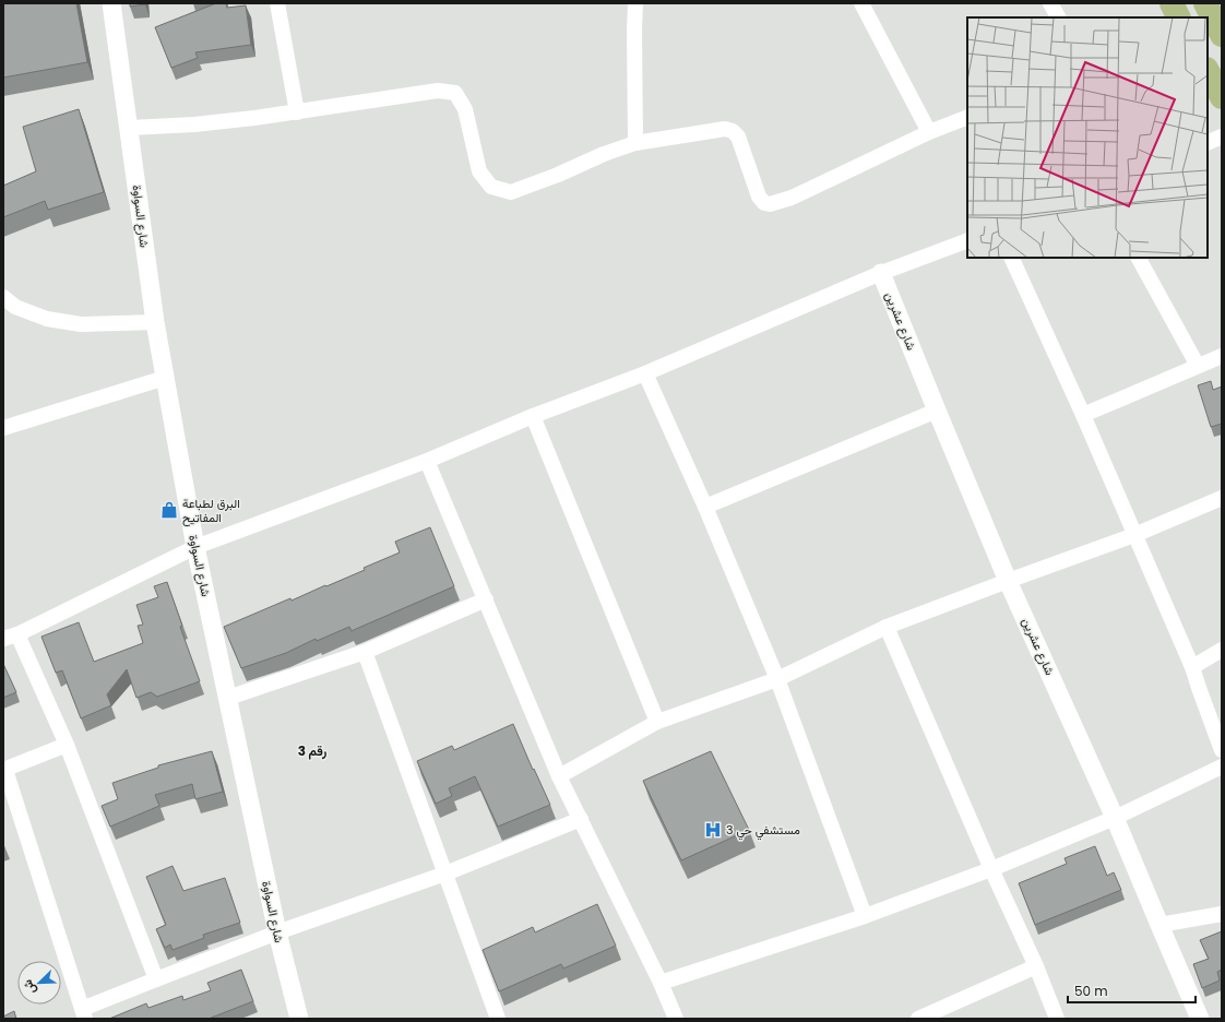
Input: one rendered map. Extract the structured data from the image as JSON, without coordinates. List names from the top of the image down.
{
  "streets": {
    "street": ["شارع السواوة", "شارع عشرين"]
  },
  "districts": ["رقم 3"],
  "places": {
    "shop": ["البرق لطباعة المفاتيح"],
    "hospital": ["مستشفي حي 3"]
  },
  "scale_bar": "50 m",
  "north": "bottom left"
}
